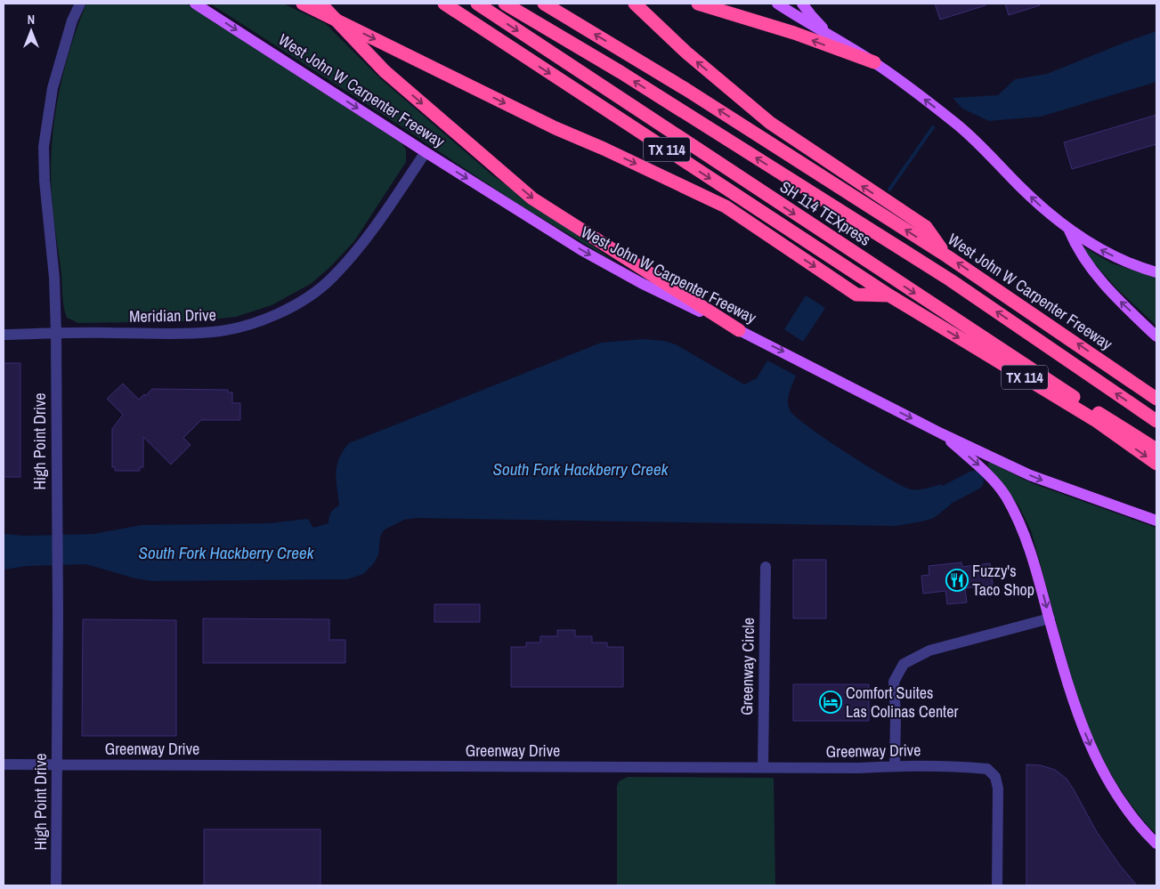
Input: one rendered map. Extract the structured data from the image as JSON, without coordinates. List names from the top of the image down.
{
  "streets": {
    "highway": ["West John W Carpenter Freeway", "TX 114", "SH 114 TEXpress"],
    "street": [
      "Meridian Drive",
      "High Point Drive",
      "Greenway Circle",
      "Greenway Drive"
    ]
  },
  "crossings": [
    ["West John W Carpenter Freeway", "Meridian Drive"],
    ["Meridian Drive", "High Point Drive"],
    ["High Point Drive", "Greenway Drive"],
    ["Greenway Circle", "Greenway Drive"]
  ],
  "water": ["South Fork Hackberry Creek"],
  "places": {
    "restaurant": ["Fuzzy's Taco Shop"],
    "hotel": ["Comfort Suites Las Colinas Center"]
  },
  "north": "top"
}
